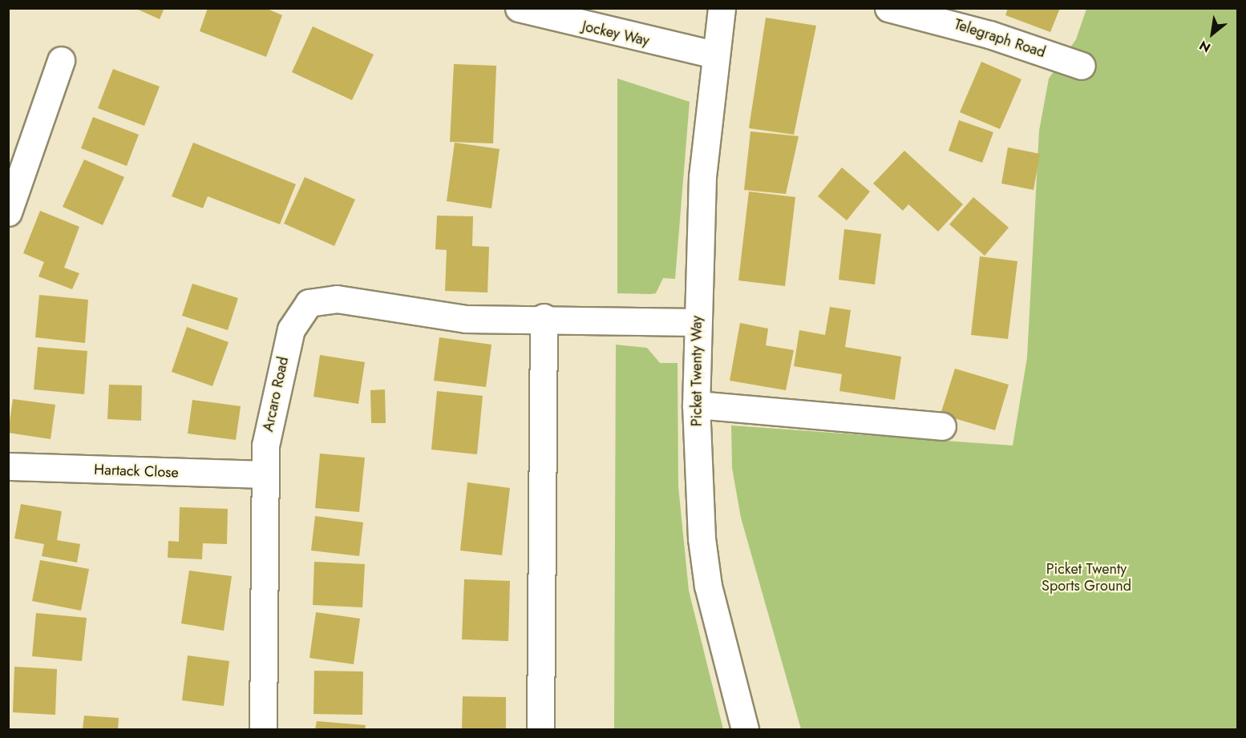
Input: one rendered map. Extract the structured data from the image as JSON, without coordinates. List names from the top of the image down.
{
  "streets": {
    "street": [
      "Jockey Way",
      "Telegraph Road",
      "Picket Twenty Way",
      "Arcaro Road",
      "Hartack Close"
    ]
  },
  "crossings": [
    ["Jockey Way", "Picket Twenty Way"],
    ["Picket Twenty Way", "Arcaro Road"],
    ["Arcaro Road", "Hartack Close"]
  ],
  "parks": ["Picket Twenty Sports Ground"],
  "north": "bottom left"
}
